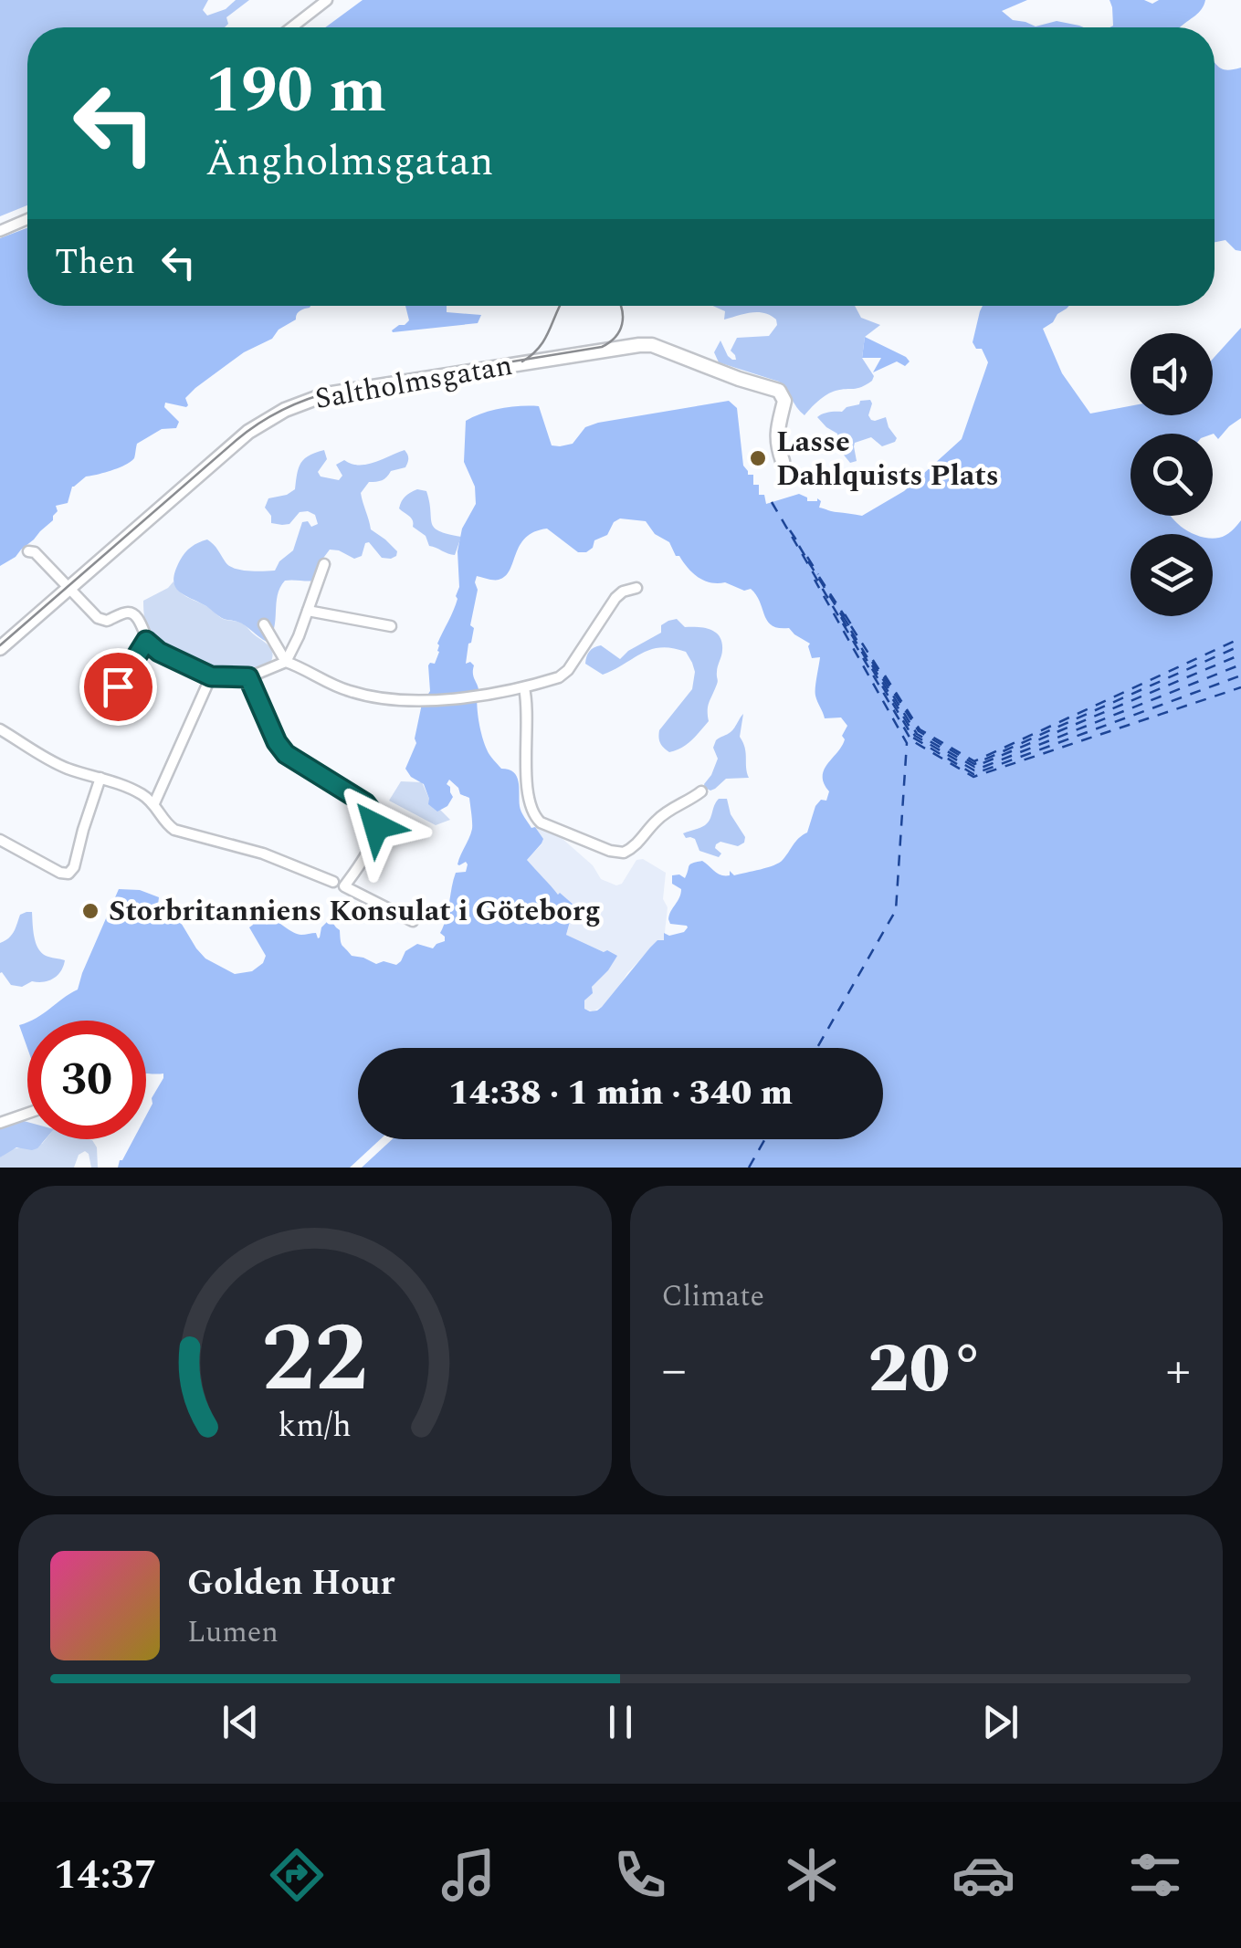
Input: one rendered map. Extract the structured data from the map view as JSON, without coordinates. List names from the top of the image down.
{
  "streets": {
    "street": ["Saltholmsgatan"]
  },
  "places": ["Lasse Dahlquists Plats", "Storbritanniens Konsulat i Göteborg"],
  "page": {
    "turn": ["190 m", "Ängholmsgatan"],
    "then": "Then",
    "limit": "30",
    "trip": "14:38 · 1 min · 340 m",
    "tile": "Climate",
    "heat": ["−", "20°", "+"],
    "song": ["Golden Hour", "Lumen"],
    "tabs": "14:37",
    "gauge": ["22", "km/h"]
  }
}
